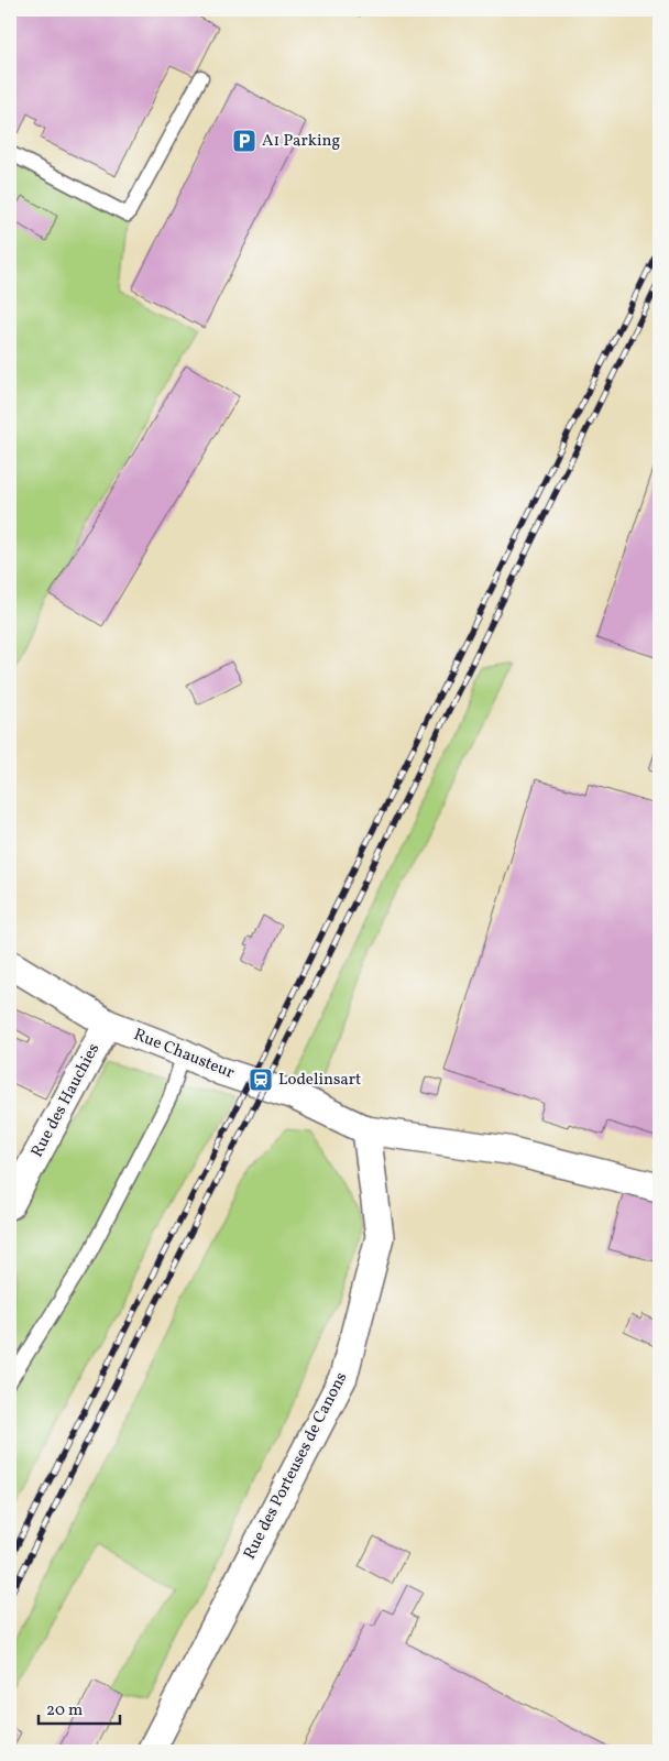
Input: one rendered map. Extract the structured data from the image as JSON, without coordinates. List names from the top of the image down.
{
  "streets": {
    "street": ["Rue Chausteur", "Rue des Hauchies", "Rue des Porteuses de Canons"]
  },
  "crossings": [
    ["Rue Chausteur", "Rue des Hauchies"],
    ["Rue Chausteur", "Rue des Porteuses de Canons"]
  ],
  "places": {
    "parking": ["A1 Parking"],
    "station": ["Lodelinsart"]
  },
  "scale_bar": "20 m"
}
